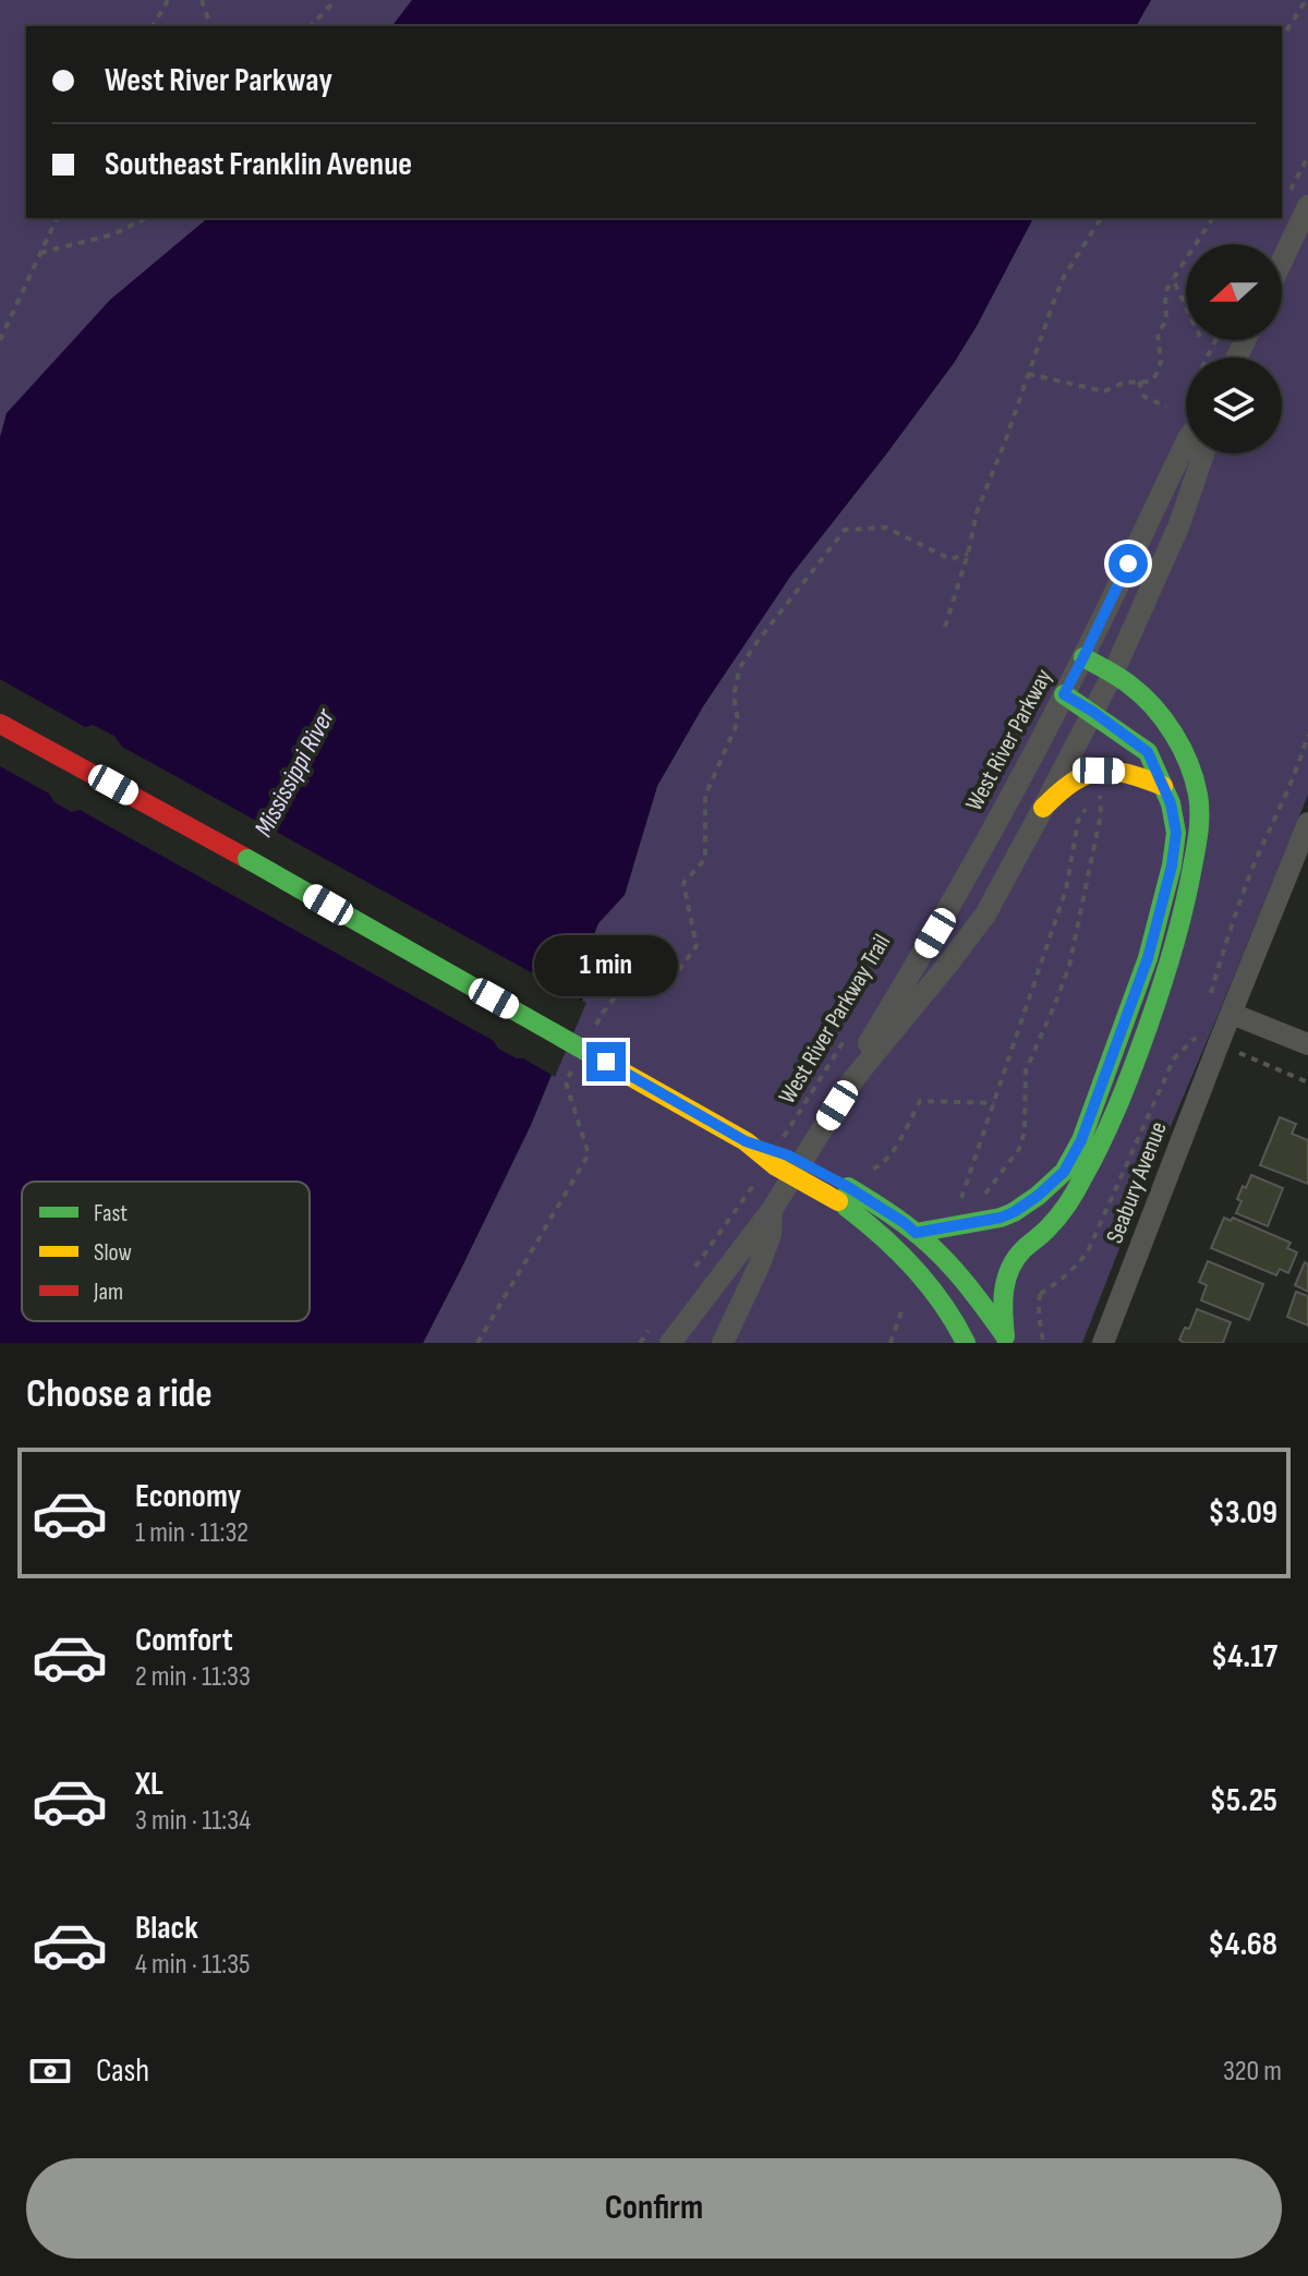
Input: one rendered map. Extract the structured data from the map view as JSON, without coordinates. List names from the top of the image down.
{
  "streets": {
    "street": ["West River Parkway", "Seabury Avenue"],
    "path": ["West River Parkway Trail"]
  },
  "water": ["Mississippi River"],
  "legend": ["Fast", "Slow", "Jam"],
  "north": "left",
  "page": {
    "banner": ["West River Parkway", "Southeast Franklin Avenue"],
    "bubble": "1 min",
    "heading": "Choose a ride",
    "list": [
      {
        "name": "Economy",
        "note": "1 min · 11:32",
        "value": "$3.09"
      },
      {
        "name": "Comfort",
        "note": "2 min · 11:33",
        "value": "$4.17"
      },
      {
        "name": "XL",
        "note": "3 min · 11:34",
        "value": "$5.25"
      },
      {
        "name": "Black",
        "note": "4 min · 11:35",
        "value": "$4.68"
      }
    ],
    "pay": ["Cash", "320 m"],
    "buttons": "Confirm"
  }
}
